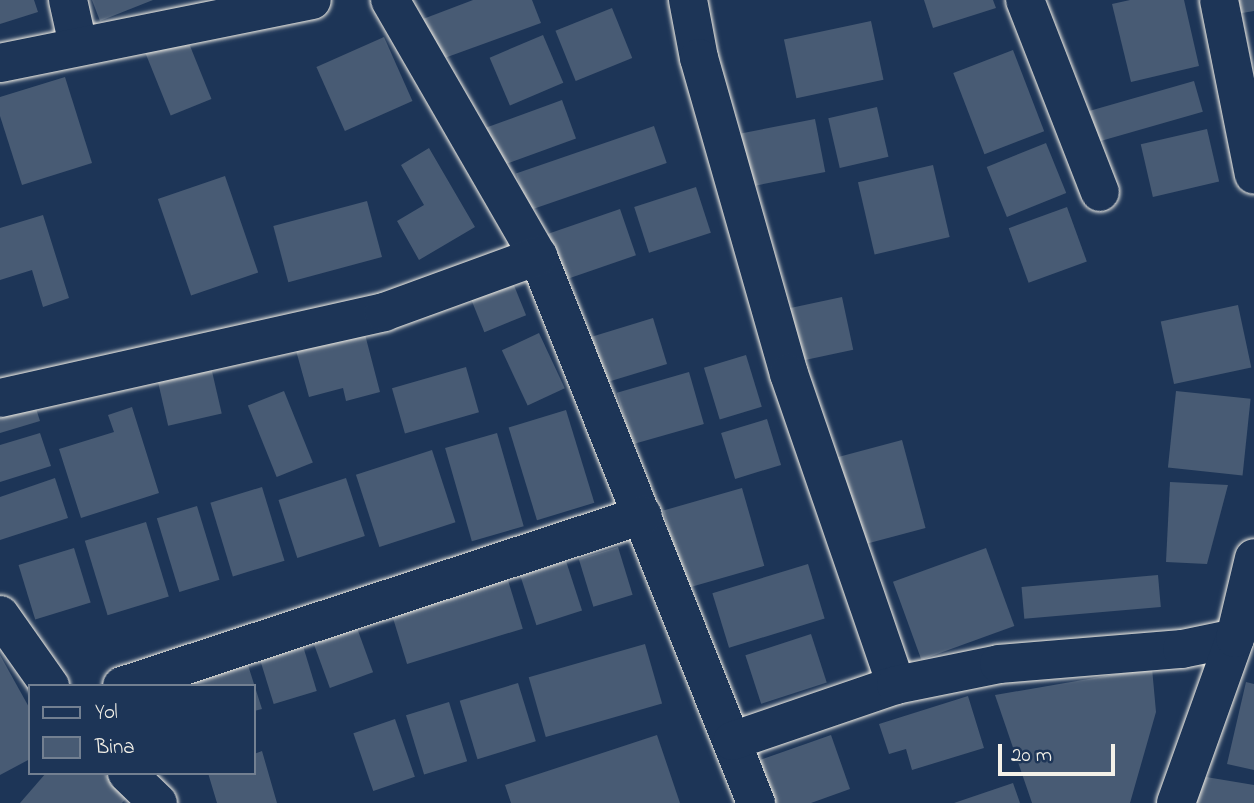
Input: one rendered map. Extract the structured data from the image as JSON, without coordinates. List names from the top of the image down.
{
  "legend": ["Yol", "Bina"],
  "scale_bar": "20 m"
}
